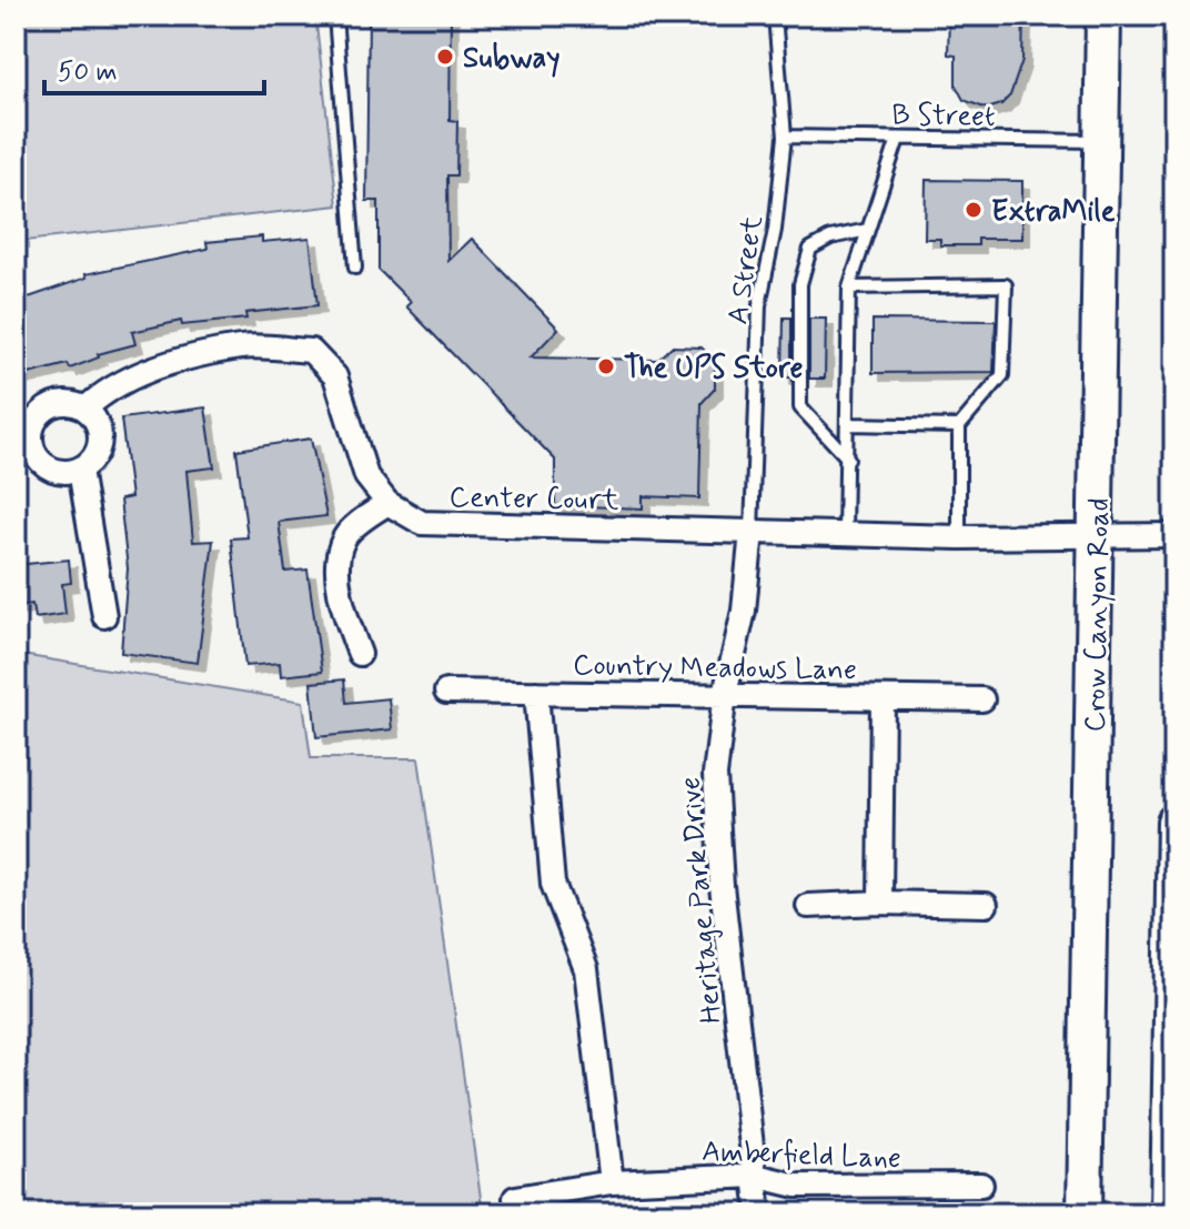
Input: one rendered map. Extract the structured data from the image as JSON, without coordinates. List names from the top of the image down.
{
  "streets": {
    "main road": ["Crow Canyon Road"],
    "street": [
      "Center Court",
      "Country Meadows Lane",
      "Heritage Park Drive",
      "Amberfield Lane"
    ],
    "lane": ["B Street", "A Street"]
  },
  "crossings": [
    ["B Street", "A Street"],
    ["B Street", "Crow Canyon Road"],
    ["A Street", "Center Court"],
    ["A Street", "Heritage Park Drive"],
    ["Center Court", "Crow Canyon Road"],
    ["Center Court", "Heritage Park Drive"],
    ["Country Meadows Lane", "Heritage Park Drive"],
    ["Heritage Park Drive", "Amberfield Lane"]
  ],
  "places": ["Subway", "ExtraMile", "The UPS Store"],
  "scale_bar": "50 m"
}
